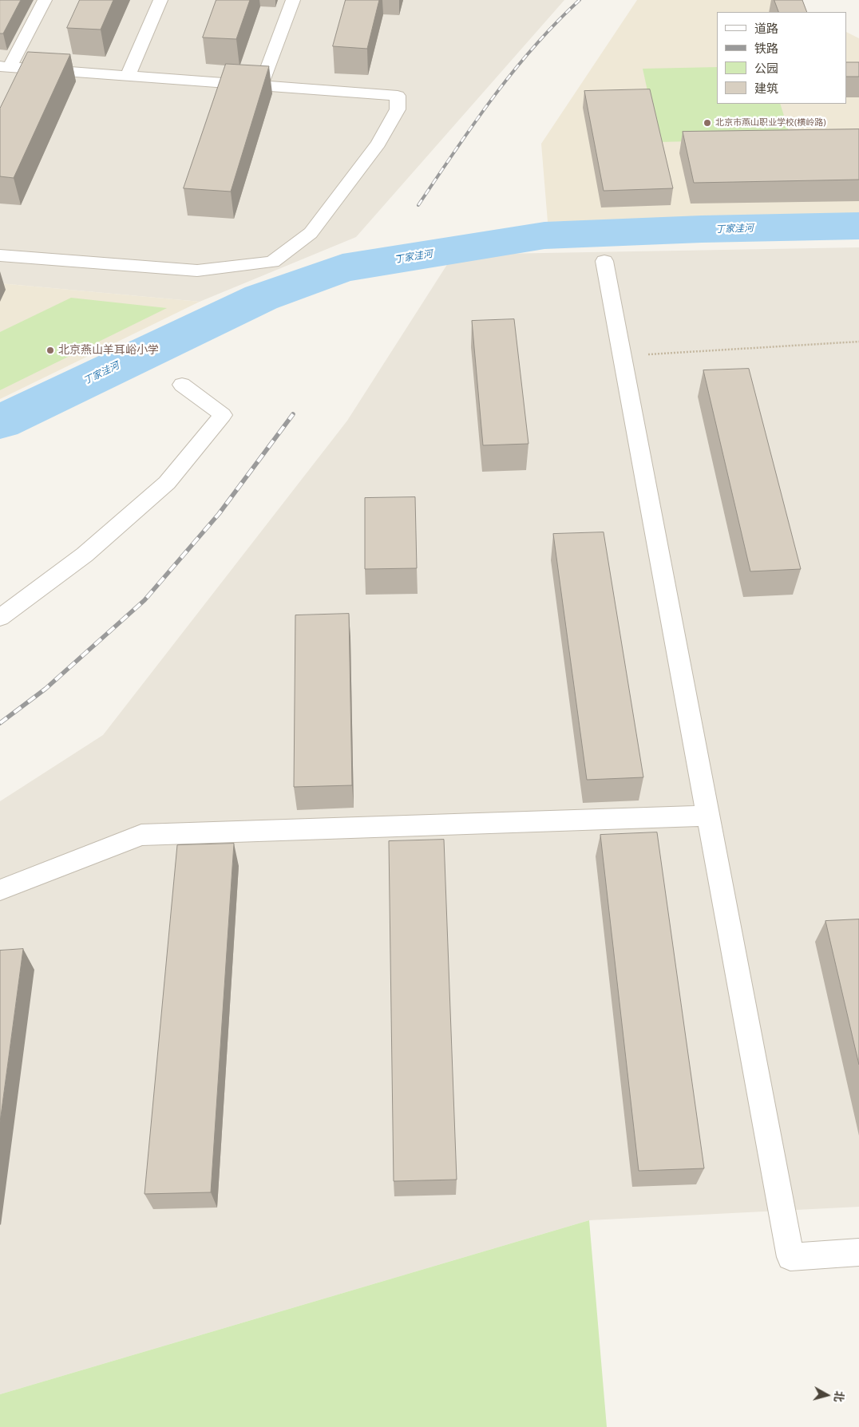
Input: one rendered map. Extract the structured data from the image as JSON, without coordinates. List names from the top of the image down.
{
  "water": ["丁家洼河"],
  "places": ["北京市燕山职业学校(横岭路)", "北京燕山羊耳峪小学"],
  "legend": [
    "道路",
    "铁路",
    "公园",
    "建筑"
  ],
  "north": "right"
}
